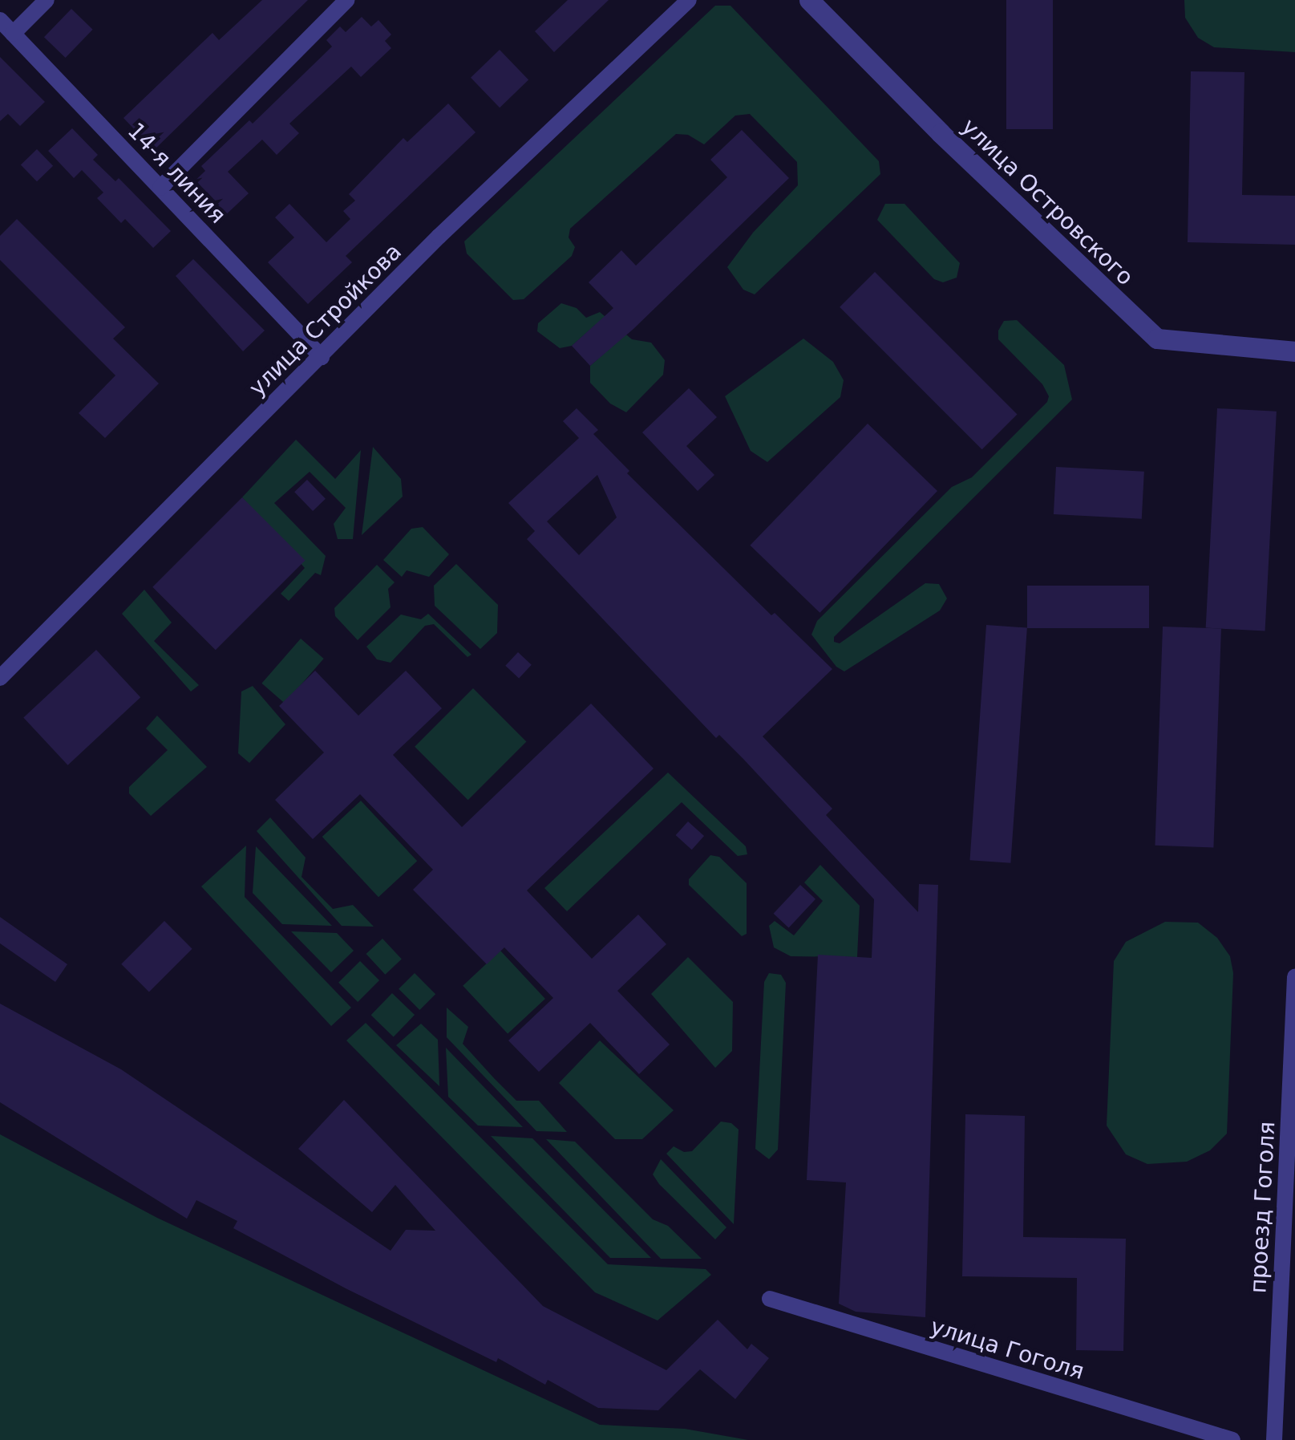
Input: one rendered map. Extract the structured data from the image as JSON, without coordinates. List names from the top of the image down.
{
  "streets": {
    "street": [
      "14-я линия",
      "улица Островского",
      "улица Стройкова",
      "проезд Гоголя",
      "улица Гоголя"
    ]
  },
  "crossings": [
    ["14-я линия", "улица Стройкова"]
  ]
}
